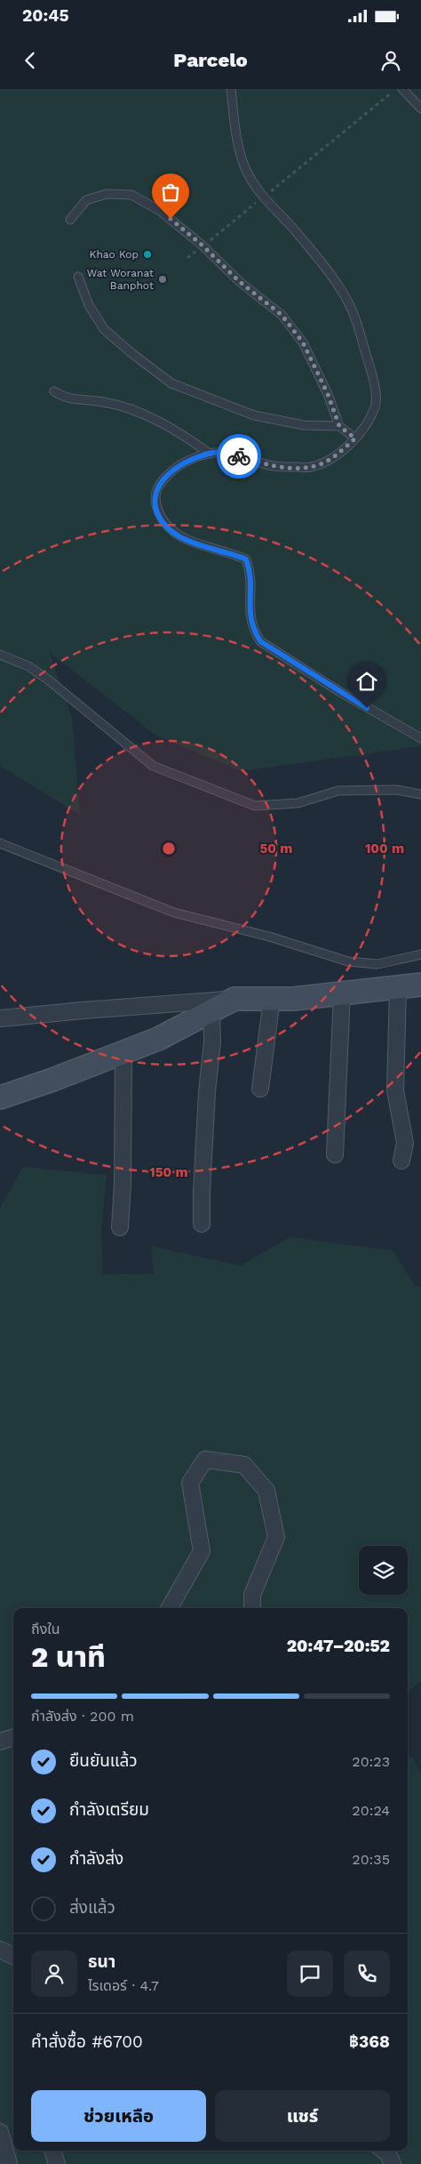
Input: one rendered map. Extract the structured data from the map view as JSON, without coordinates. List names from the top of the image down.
{
  "places": ["Khao Kop", "Wat Woranat Banphot"],
  "page": {
    "status": "20:45",
    "header": "Parcelo",
    "heading": ["2 นาที", "ถึงใน", "20:47–20:52"],
    "panel": [
      "ธนา",
      "ไรเดอร์ · 4.7",
      "คำสั่งซื้อ #6700",
      "฿368"
    ],
    "bar": "กำลังส่ง · 200 m",
    "list": [
      ["ยืนยันแล้ว", "20:23"],
      ["กำลังเตรียม", "20:24"],
      ["กำลังส่ง", "20:35"],
      "ส่งแล้ว"
    ],
    "buttons": ["ช่วยเหลือ", "แชร์"]
  },
  "rings": ["50 m", "100 m", "150 m"]
}
